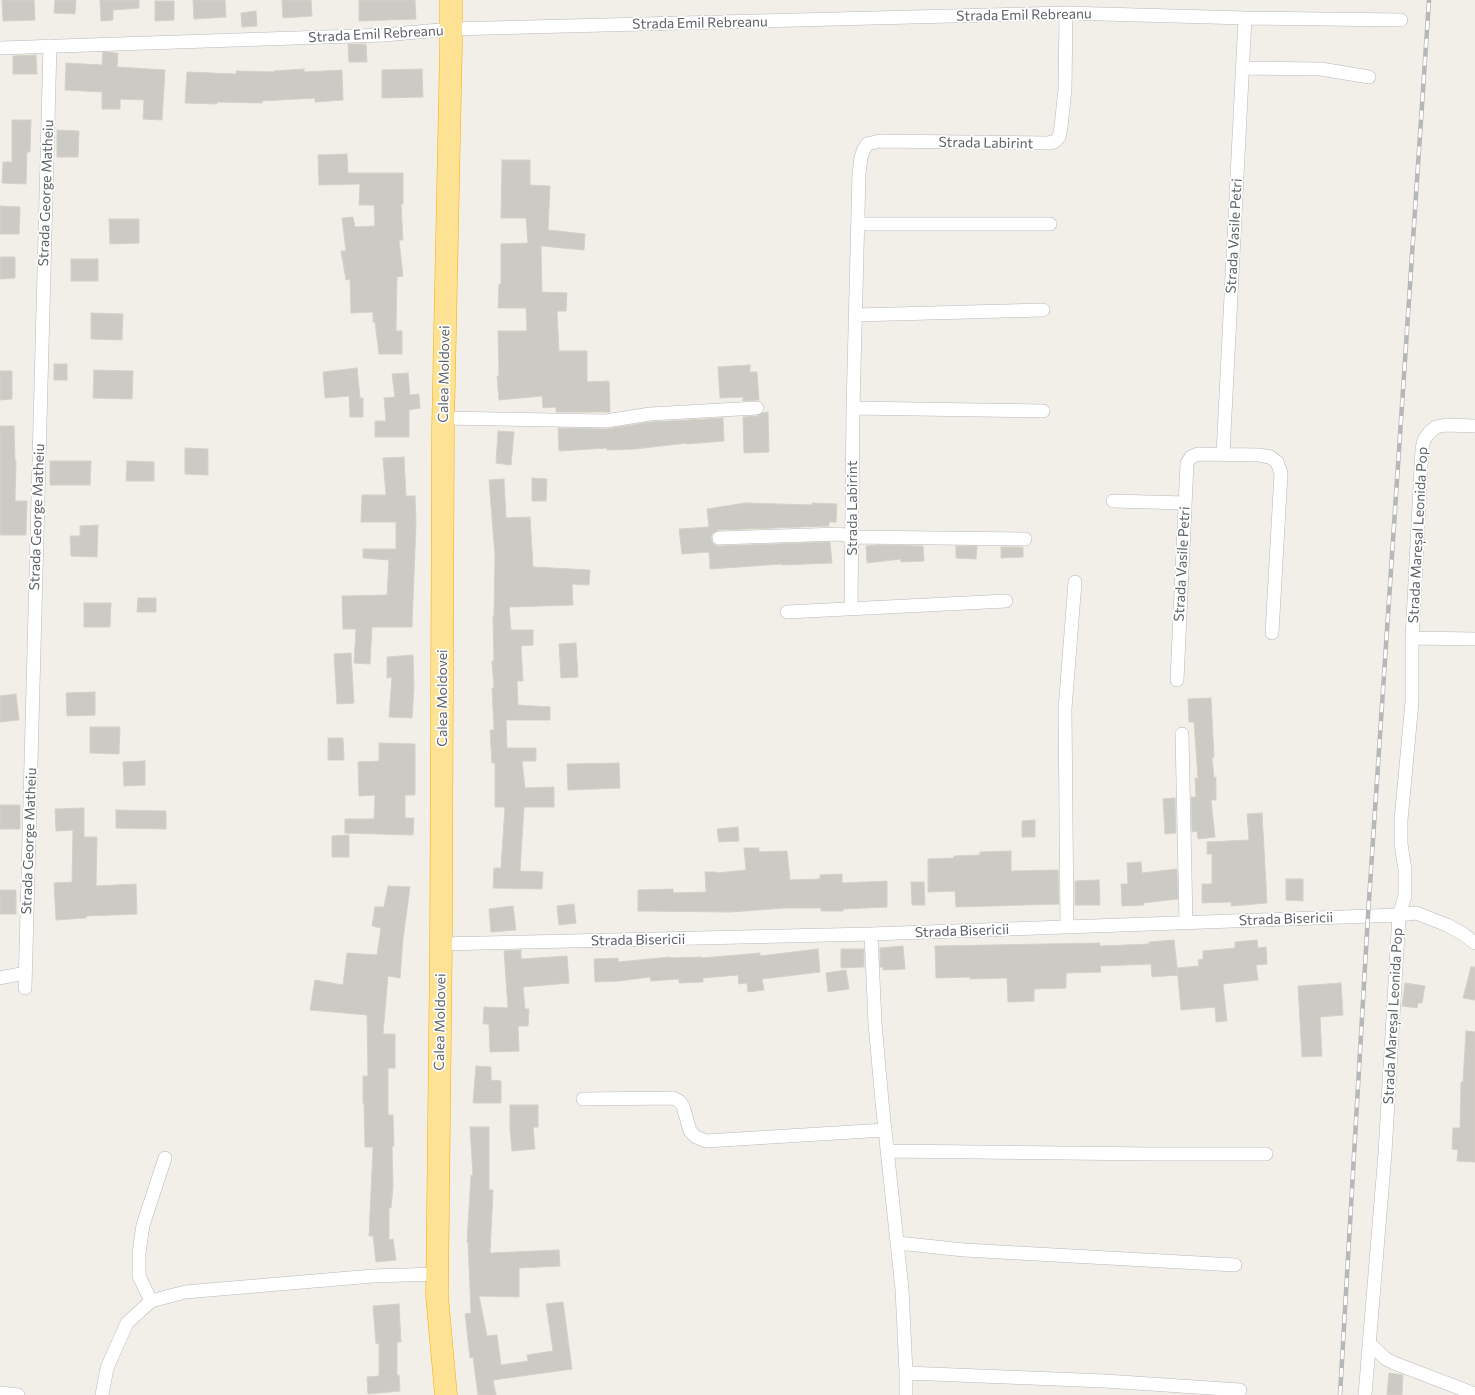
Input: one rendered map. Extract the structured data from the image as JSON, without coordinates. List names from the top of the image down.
{
  "streets": {
    "highway": ["Calea Moldovei"],
    "street": [
      "Strada Emil Rebreanu",
      "Strada Labirint",
      "Strada George Matheiu",
      "Strada Vasile Petri",
      "Strada Mareșal Leonida Pop",
      "Strada Bisericii"
    ]
  },
  "crossings": [
    ["Strada Emil Rebreanu", "Strada Labirint"],
    ["Strada Emil Rebreanu", "Strada George Matheiu"],
    ["Strada Emil Rebreanu", "Strada Vasile Petri"],
    ["Strada Emil Rebreanu", "Calea Moldovei"],
    ["Calea Moldovei", "Strada Bisericii"],
    ["Strada Mareșal Leonida Pop", "Strada Bisericii"]
  ]
}
